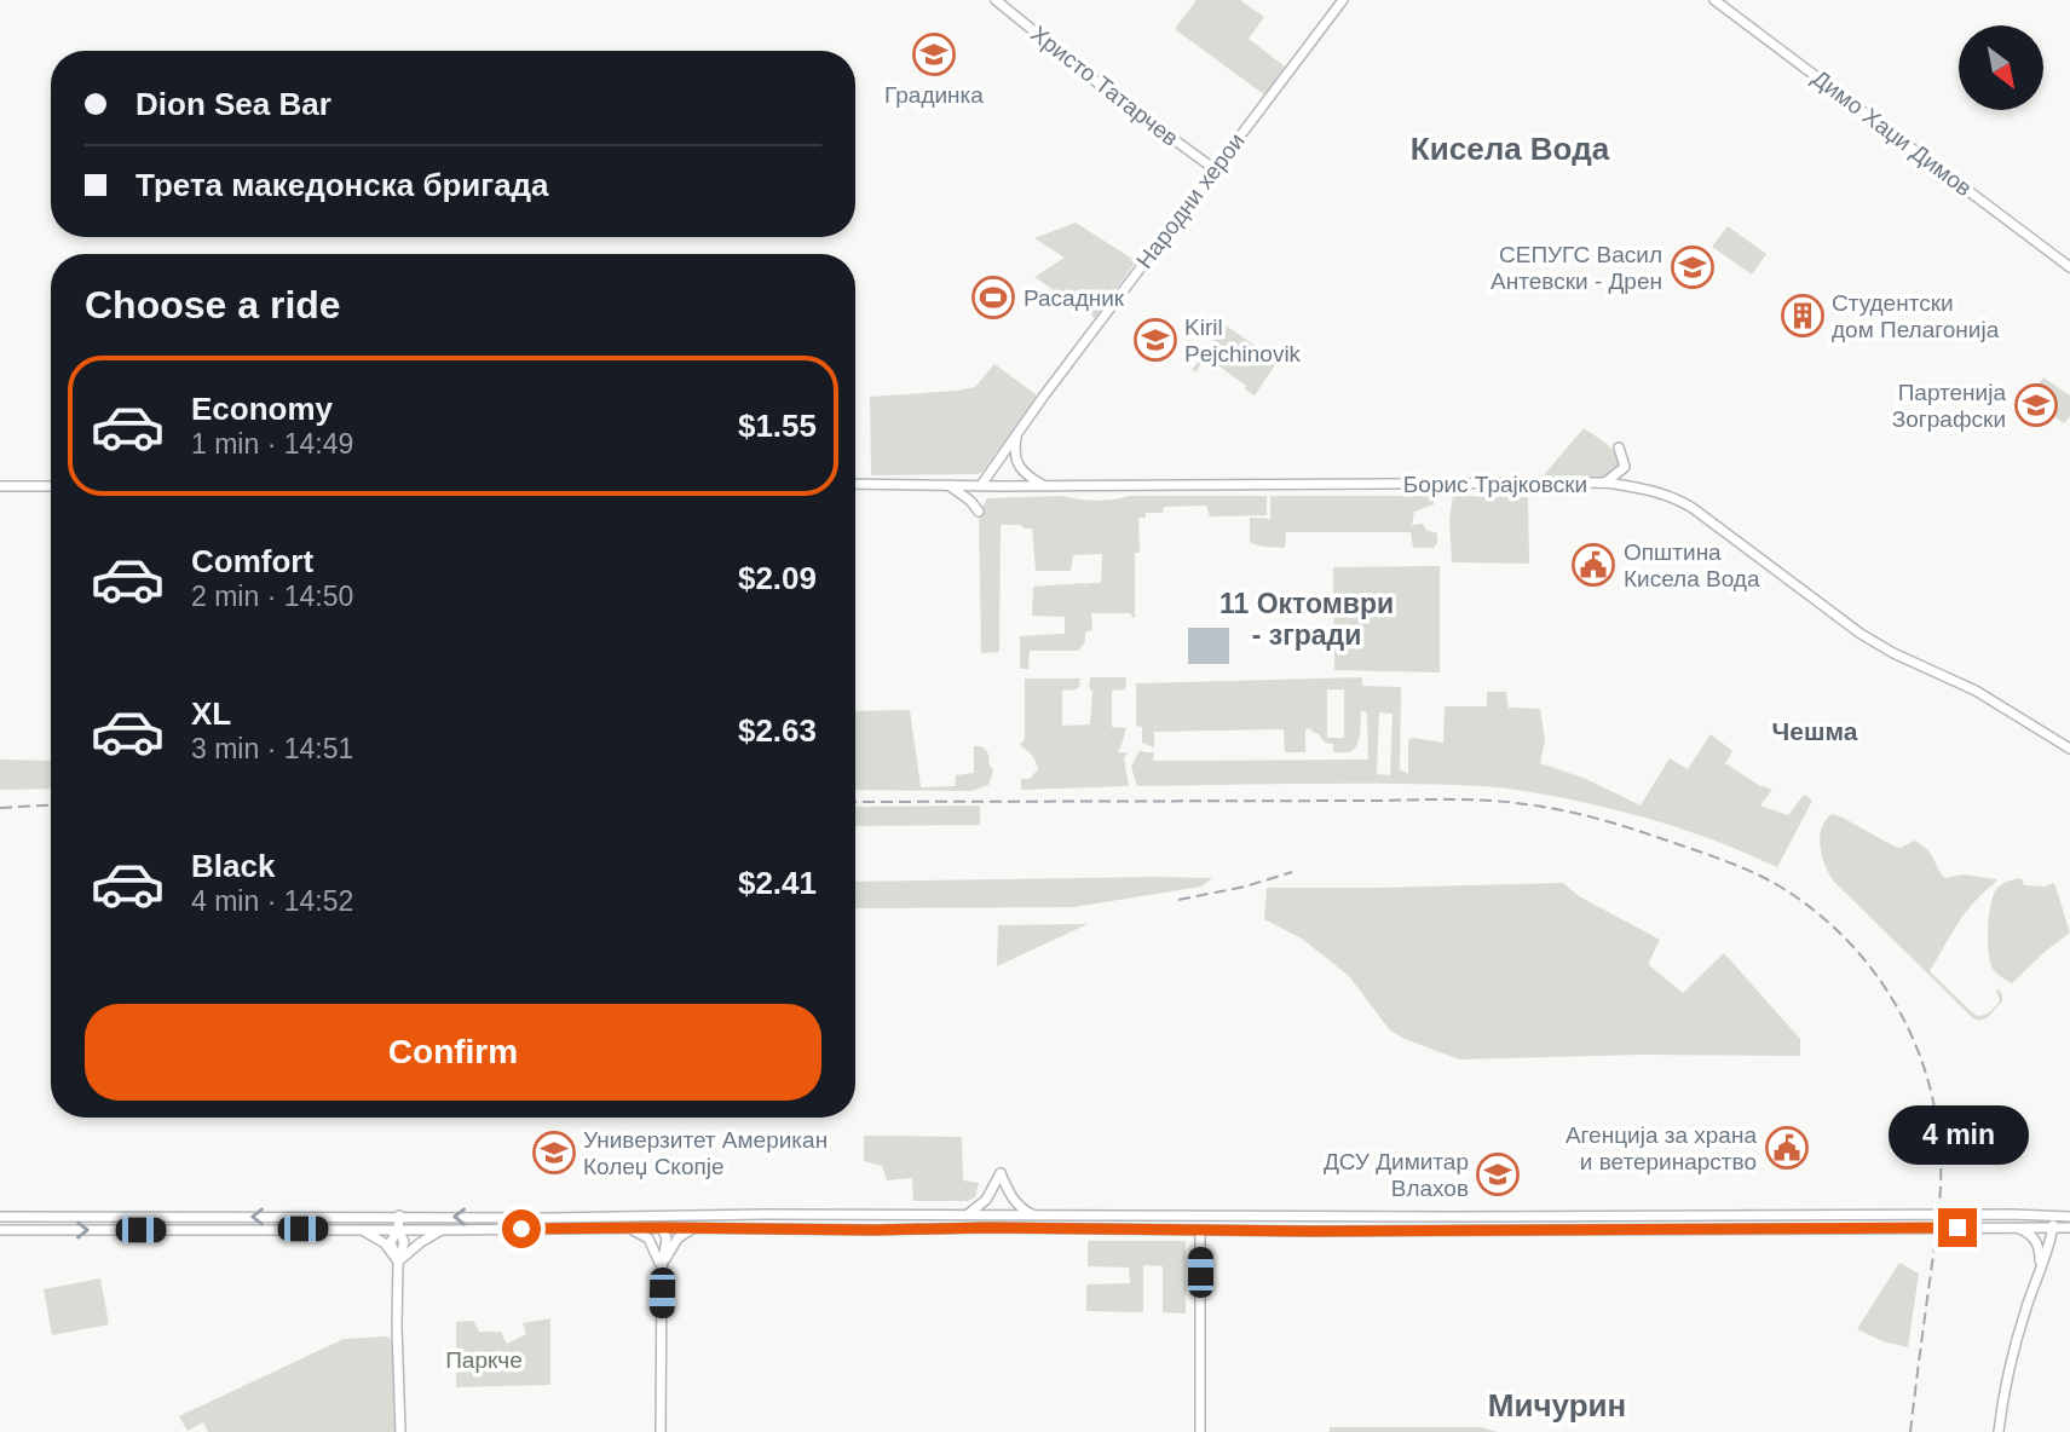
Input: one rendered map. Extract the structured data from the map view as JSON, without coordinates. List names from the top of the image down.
{
  "streets": {
    "street": [
      "Христо Татарчев",
      "Димо Хаџи Димов",
      "Народни херои",
      "Борис Трајковски"
    ]
  },
  "crossings": [
    ["Христо Татарчев", "Народни херои"],
    ["Народни херои", "Борис Трајковски"]
  ],
  "districts": [
    "Кисела Вода",
    "11 Октомври - згради",
    "Чешма",
    "Мичурин"
  ],
  "parks": ["Паркче"],
  "places": {
    "school or university": [
      "Градинка",
      "СЕПУГС Васил Антевски - Дрен",
      "Kiril Pejchinovik",
      "Партенија Зографски",
      "Универзитет Американ Колеџ Скопје",
      "ДСУ Димитар Влахов"
    ],
    "sports": ["Расадник"],
    "building": ["Студентски дом Пелагонија"],
    "public building": ["Општина Кисела Вода", "Агенција за храна и ветеринарство"]
  },
  "north": "bottom right",
  "page": {
    "banner": ["Dion Sea Bar", "Трета македонска бригада"],
    "heading": "Choose a ride",
    "list": [
      {
        "name": "Economy",
        "note": "1 min · 14:49",
        "value": "$1.55"
      },
      {
        "name": "Comfort",
        "note": "2 min · 14:50",
        "value": "$2.09"
      },
      {
        "name": "XL",
        "note": "3 min · 14:51",
        "value": "$2.63"
      },
      {
        "name": "Black",
        "note": "4 min · 14:52",
        "value": "$2.41"
      }
    ],
    "buttons": "Confirm",
    "bubble": "4 min"
  }
}
